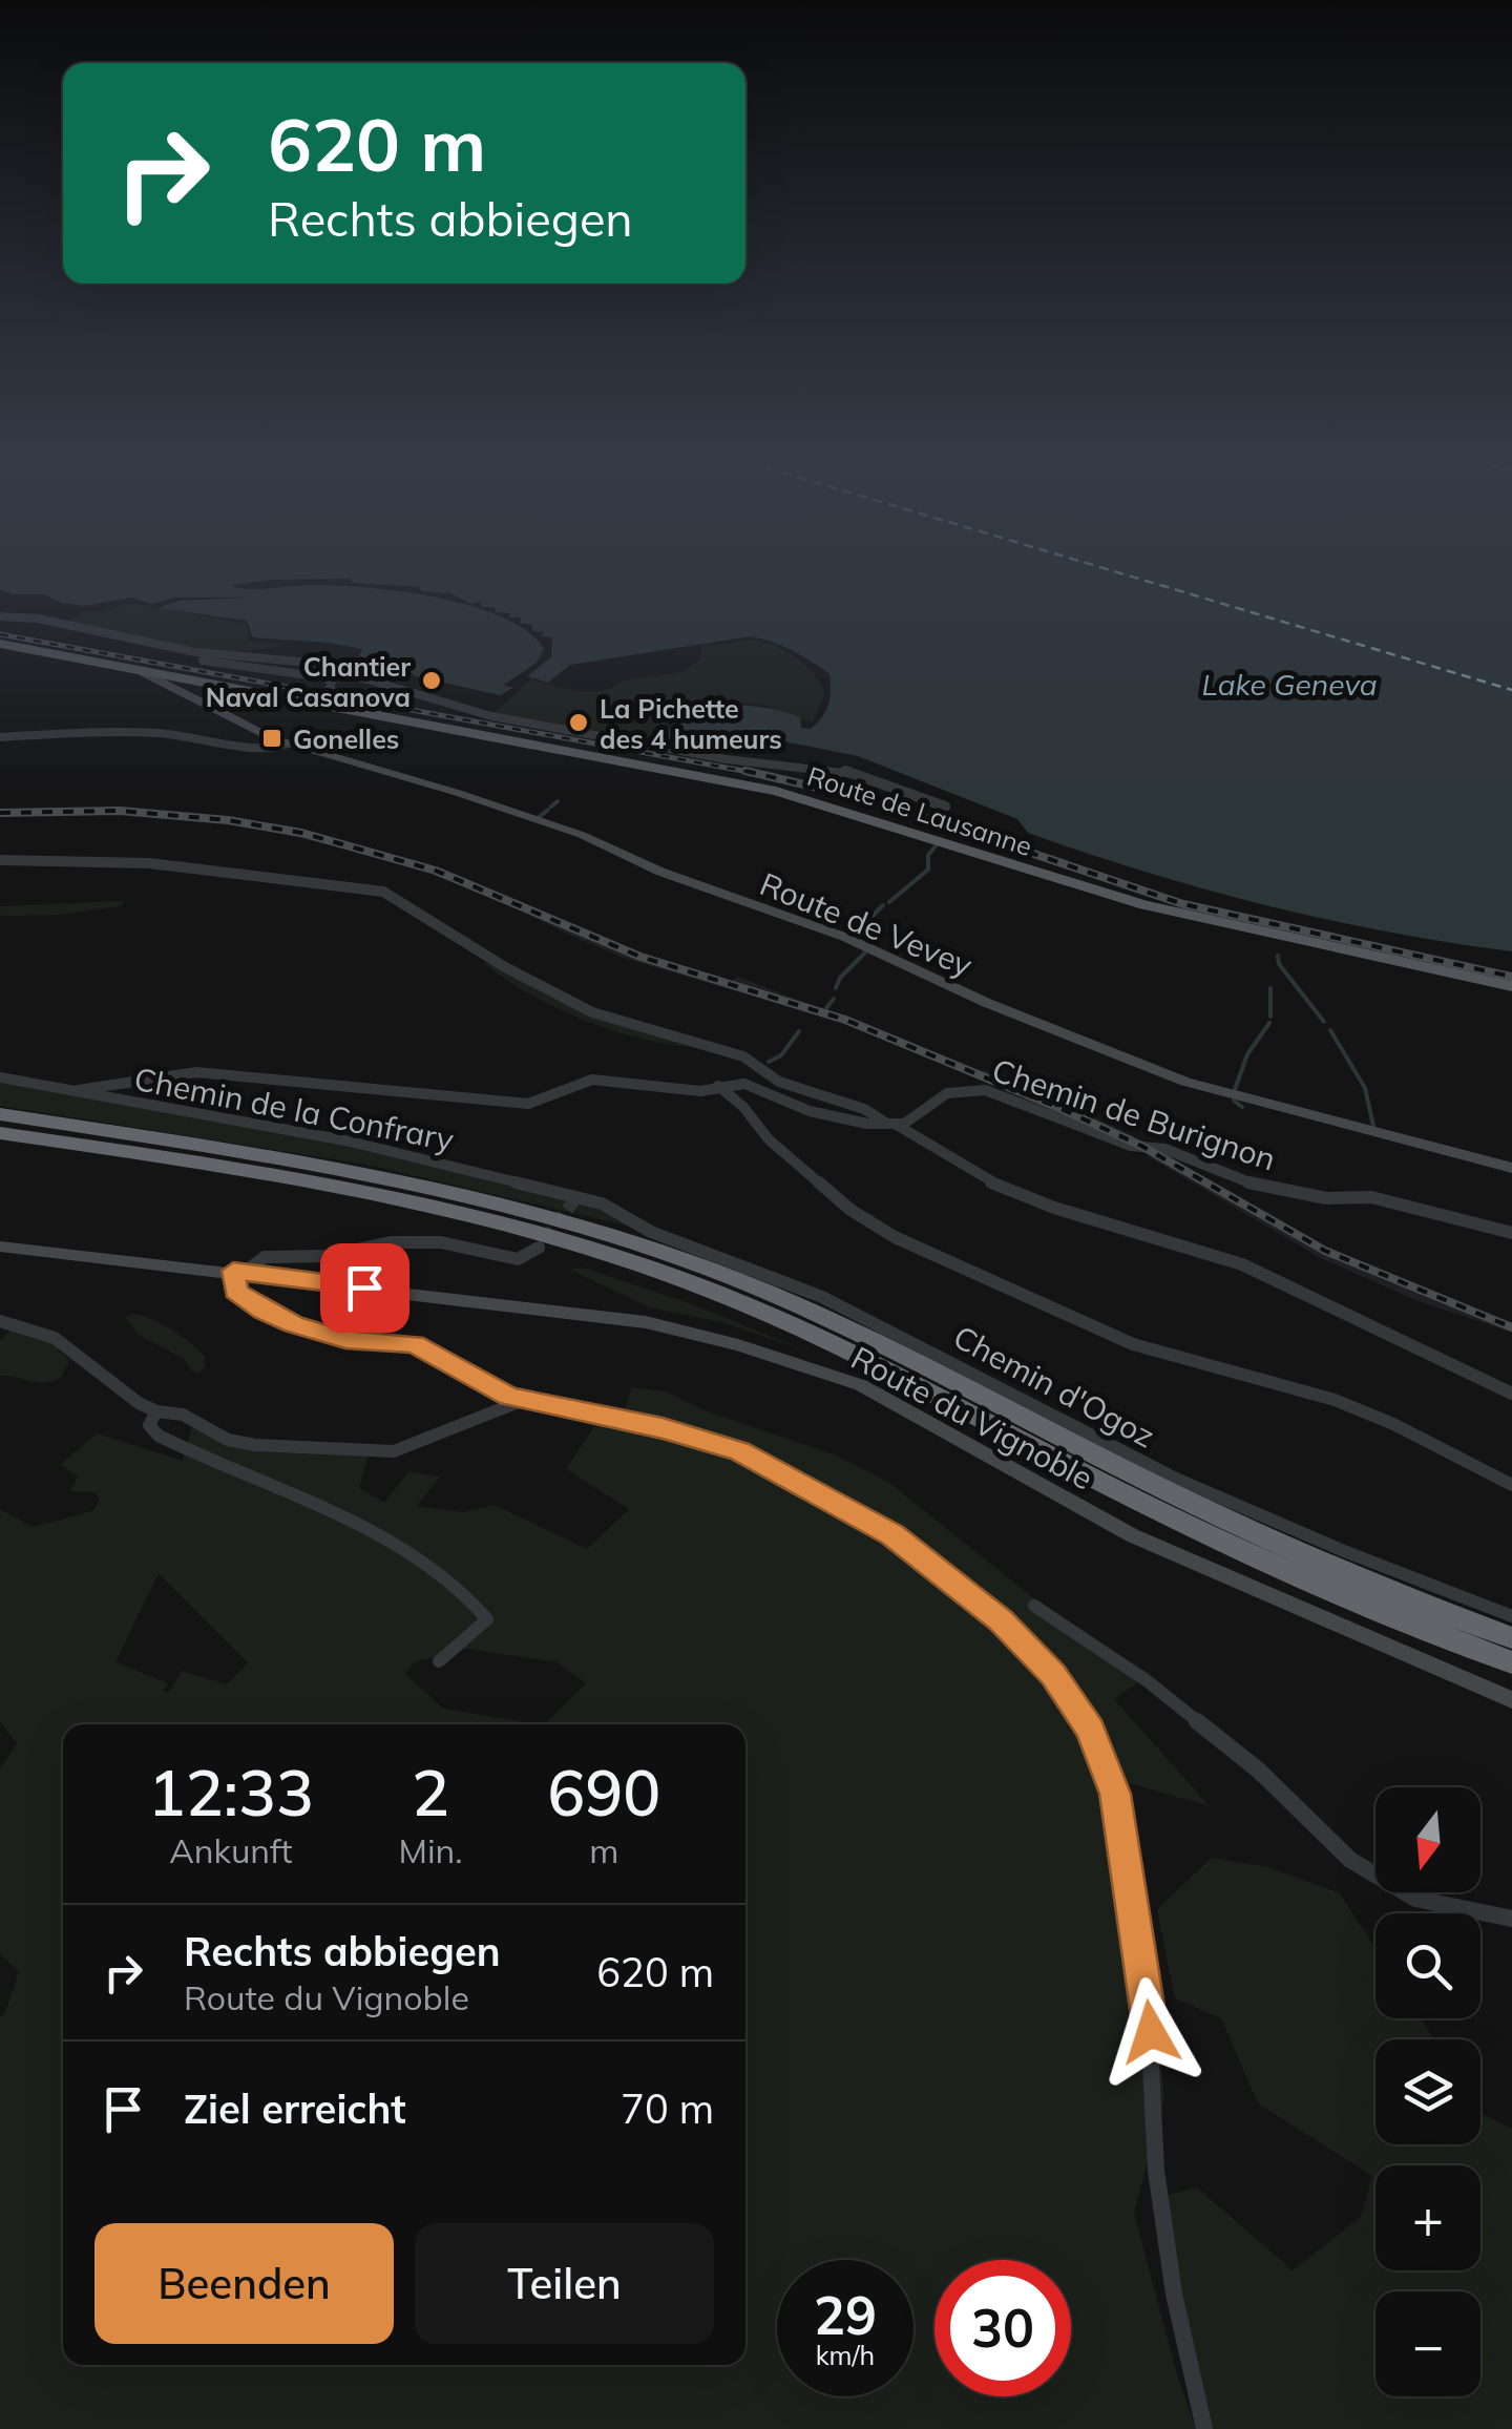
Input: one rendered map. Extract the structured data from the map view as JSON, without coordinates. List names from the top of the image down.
{
  "streets": {
    "main road": ["Route de Lausanne", "Route de Vevey", "Route du Vignoble"],
    "street": ["Chemin de la Confrary", "Chemin de Burignon", "Chemin d'Ogoz"]
  },
  "crossings": [
    ["Route de Lausanne", "Route de Vevey"],
    ["Chemin de la Confrary", "Chemin d'Ogoz"]
  ],
  "water": ["Lake Geneva"],
  "places": {
    "other": ["Chantier Naval Casanova", "La Pichette des 4 humeurs"],
    "transit": ["Gonelles"]
  },
  "north": "bottom",
  "page": {
    "turn": ["620 m", "Rechts abbiegen"],
    "eta": [
      "12:33",
      "Ankunft",
      "2",
      "Min.",
      "690",
      "m"
    ],
    "map_buttons": ["+", "−"],
    "list": [
      {
        "name": "Rechts abbiegen",
        "note": "Route du Vignoble",
        "value": "620 m"
      },
      {
        "name": "Ziel erreicht",
        "value": "70 m"
      }
    ],
    "buttons": ["Beenden", "Teilen"],
    "speed": "29 km/h",
    "limit": "30"
  }
}
